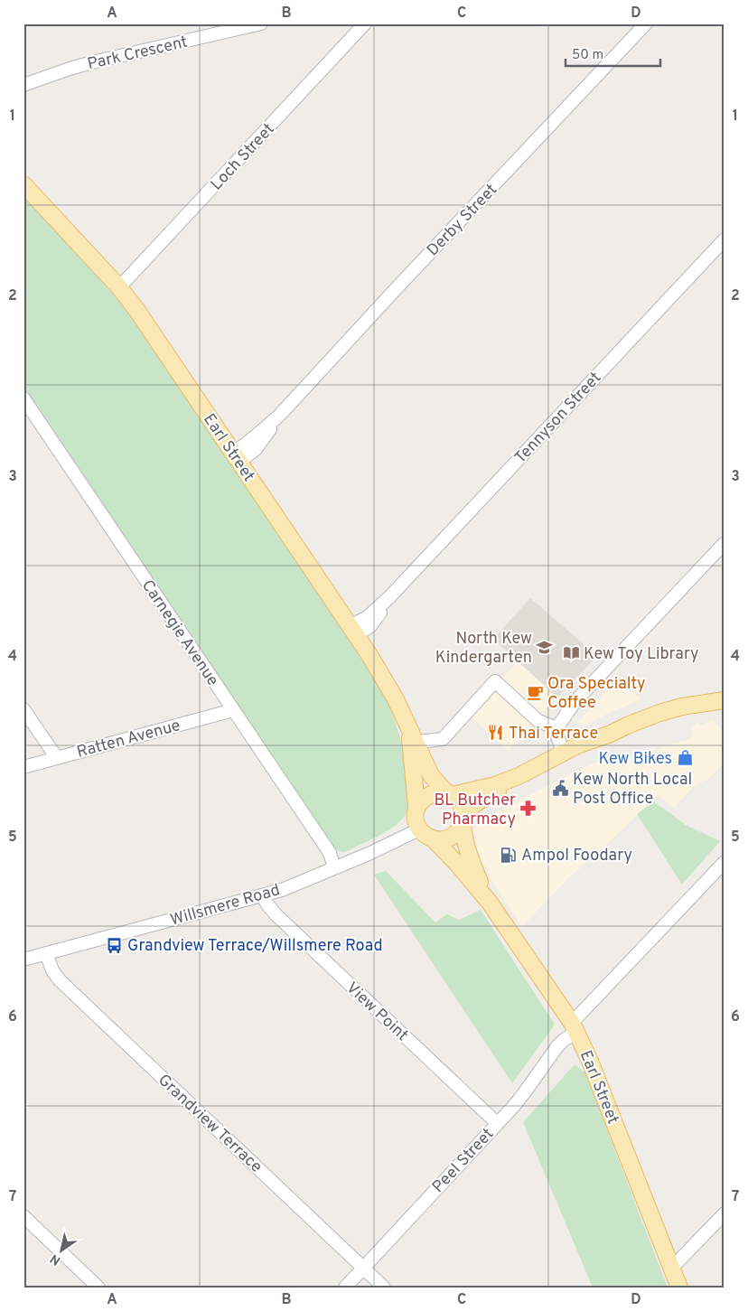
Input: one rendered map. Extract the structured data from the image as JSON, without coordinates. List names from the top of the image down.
{
  "streets": {
    "main road": ["Earl Street"],
    "street": [
      "Park Crescent",
      "Loch Street",
      "Derby Street",
      "Tennyson Street",
      "Carnegie Avenue",
      "Ratten Avenue",
      "Willsmere Road",
      "View Point",
      "Grandview Terrace",
      "Peel Street"
    ]
  },
  "crossings": [
    ["Loch Street", "Earl Street"],
    ["Derby Street", "Earl Street"],
    ["Tennyson Street", "Earl Street"],
    ["Earl Street", "Willsmere Road"],
    ["Earl Street", "Peel Street"],
    ["Carnegie Avenue", "Ratten Avenue"],
    ["Carnegie Avenue", "Willsmere Road"],
    ["Willsmere Road", "View Point"],
    ["Willsmere Road", "Grandview Terrace"],
    ["View Point", "Peel Street"],
    ["Grandview Terrace", "Peel Street"]
  ],
  "places": {
    "school or university": ["North Kew Kindergarten"],
    "library": ["Kew Toy Library"],
    "cafe": ["Ora Specialty Coffee"],
    "restaurant": ["Thai Terrace"],
    "shop": ["Kew Bikes"],
    "public building": ["Kew North Local Post Office"],
    "pharmacy": ["BL Butcher Pharmacy"],
    "fuel station": ["Ampol Foodary"],
    "bus stop": ["Grandview Terrace/Willsmere Road"]
  },
  "scale_bar": "50 m",
  "north": "bottom left",
  "grid": {
    "columns": [
      "A",
      "B",
      "C",
      "D"
    ],
    "rows": [
      "1",
      "2",
      "3",
      "4",
      "5",
      "6",
      "7"
    ]
  }
}
